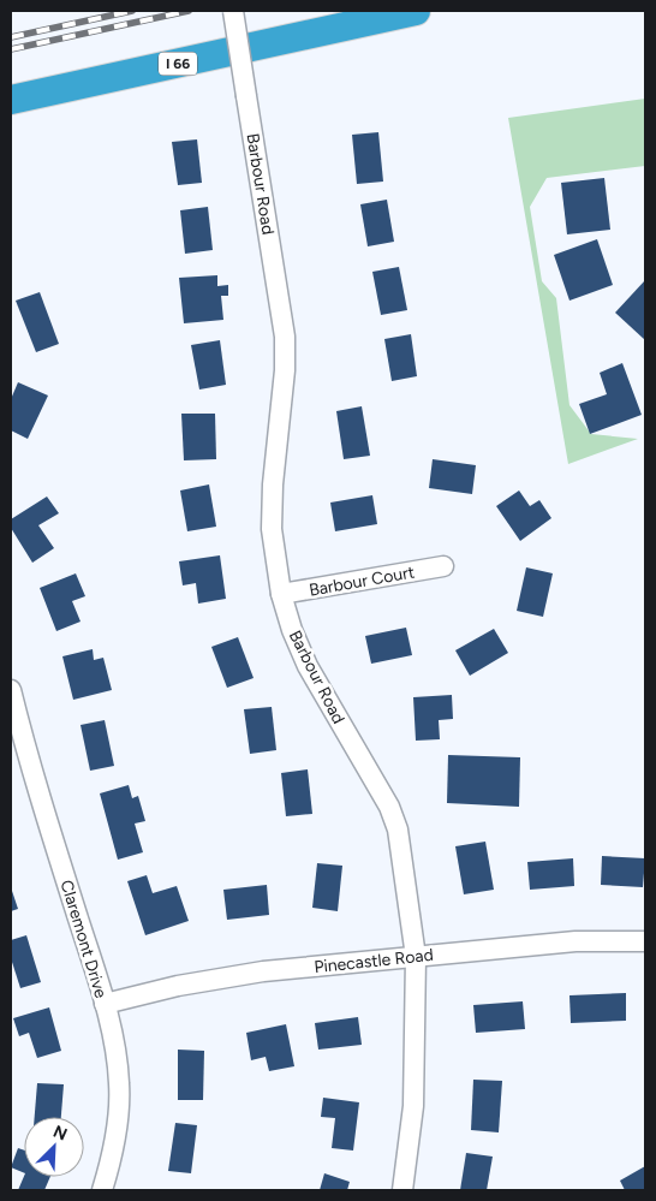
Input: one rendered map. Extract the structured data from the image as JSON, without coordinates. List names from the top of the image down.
{
  "streets": {
    "highway": ["I 66"],
    "street": [
      "Barbour Road",
      "Barbour Court",
      "Claremont Drive",
      "Pinecastle Road"
    ]
  },
  "crossings": [
    ["Barbour Road", "Barbour Court"],
    ["Barbour Road", "Pinecastle Road"],
    ["Claremont Drive", "Pinecastle Road"]
  ],
  "north": "top right"
}
